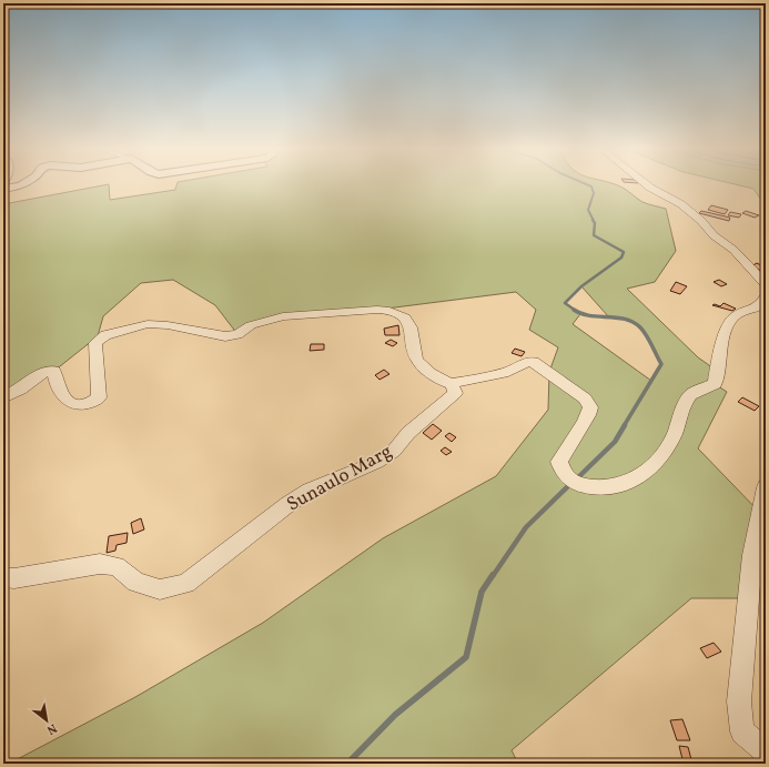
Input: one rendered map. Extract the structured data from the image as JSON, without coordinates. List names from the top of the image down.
{
  "streets": {
    "street": ["Sunaulo Marg"]
  },
  "north": "bottom right"
}
